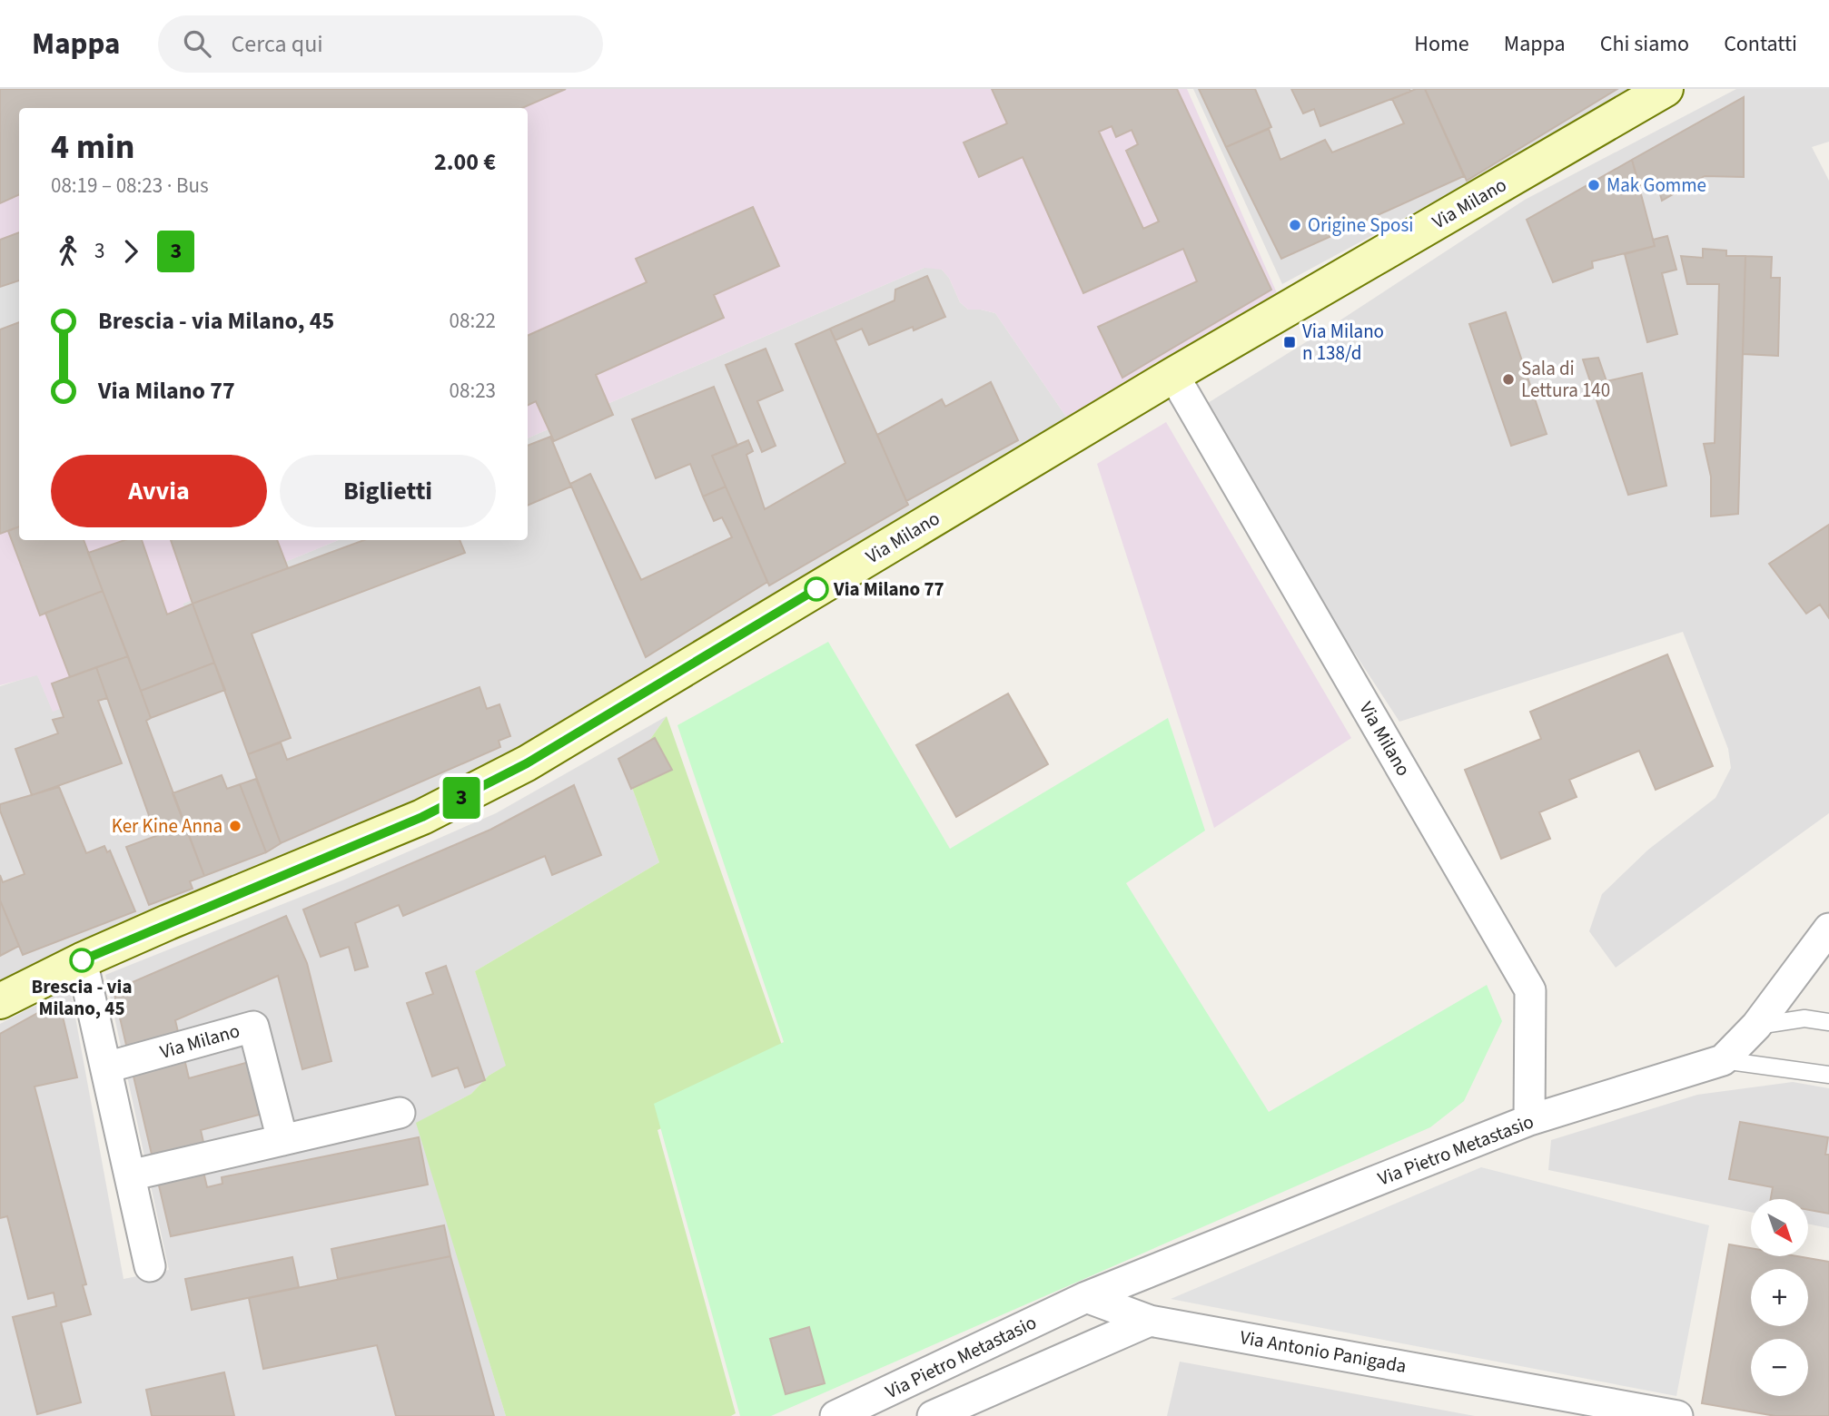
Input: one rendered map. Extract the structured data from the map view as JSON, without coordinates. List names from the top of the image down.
{
  "streets": {
    "main road": ["Via Milano"],
    "street": ["Via Pietro Metastasio", "Via Antonio Panigada"]
  },
  "crossings": [
    ["Via Milano", "Via Pietro Metastasio"],
    ["Via Pietro Metastasio", "Via Antonio Panigada"]
  ],
  "places": {
    "other": [
      "Mak Gomme",
      "Origine Sposi",
      "Sala di Lettura 140",
      "Via Milano 77",
      "Ker Kine Anna",
      "Brescia - via Milano, 45"
    ],
    "transit": ["Via Milano n 138/d"]
  },
  "lines": ["bus line 3"],
  "north": "bottom right",
  "page": {
    "header": "Mappa",
    "search": "Cerca qui",
    "nav": [
      "Home",
      "Mappa",
      "Chi siamo",
      "Contatti"
    ],
    "on_map": "3",
    "heading": ["4 min", "08:19 – 08:23 · Bus", "2.00 €"],
    "legs": ["3", "3"],
    "list": [
      {
        "name": "Brescia - via Milano, 45",
        "value": "08:22"
      },
      {
        "name": "Via Milano 77",
        "value": "08:23"
      }
    ],
    "buttons": ["Avvia", "Biglietti"],
    "map_buttons": ["+", "−"]
  }
}
